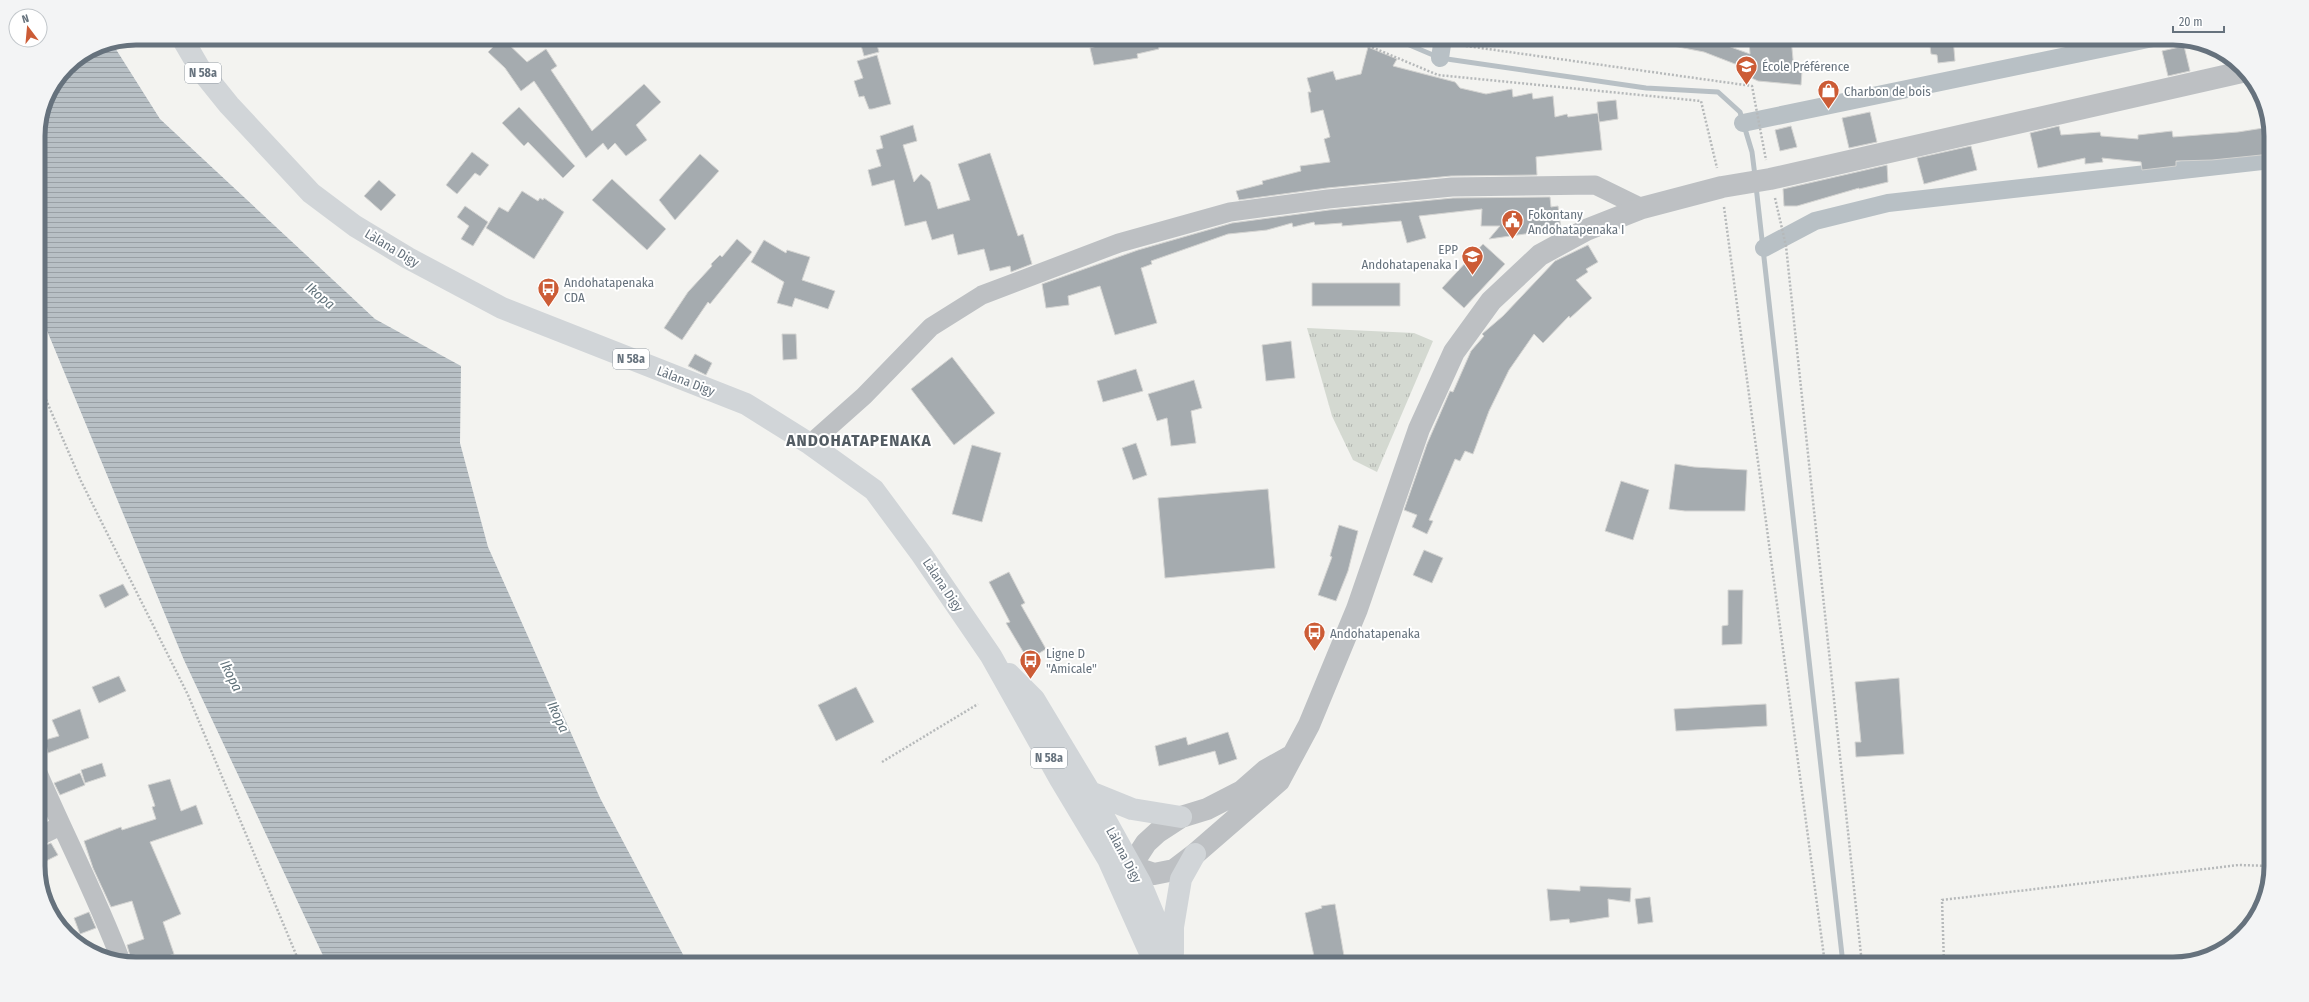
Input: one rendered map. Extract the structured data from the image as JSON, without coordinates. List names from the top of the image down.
{
  "streets": {
    "main road": ["N 58a", "Làlana Digy"]
  },
  "districts": ["ANDOHATAPENAKA"],
  "water": ["Ikopa"],
  "places": {
    "school or university": ["École Préférence", "EPP Andohatapenaka I"],
    "shop": ["Charbon de bois"],
    "public building": ["Fokontany Andohatapenaka I"],
    "bus stop": ["Andohatapenaka CDA", "Andohatapenaka", "Ligne D \"Amicale\""]
  },
  "scale_bar": "20 m",
  "north": "top"
}
